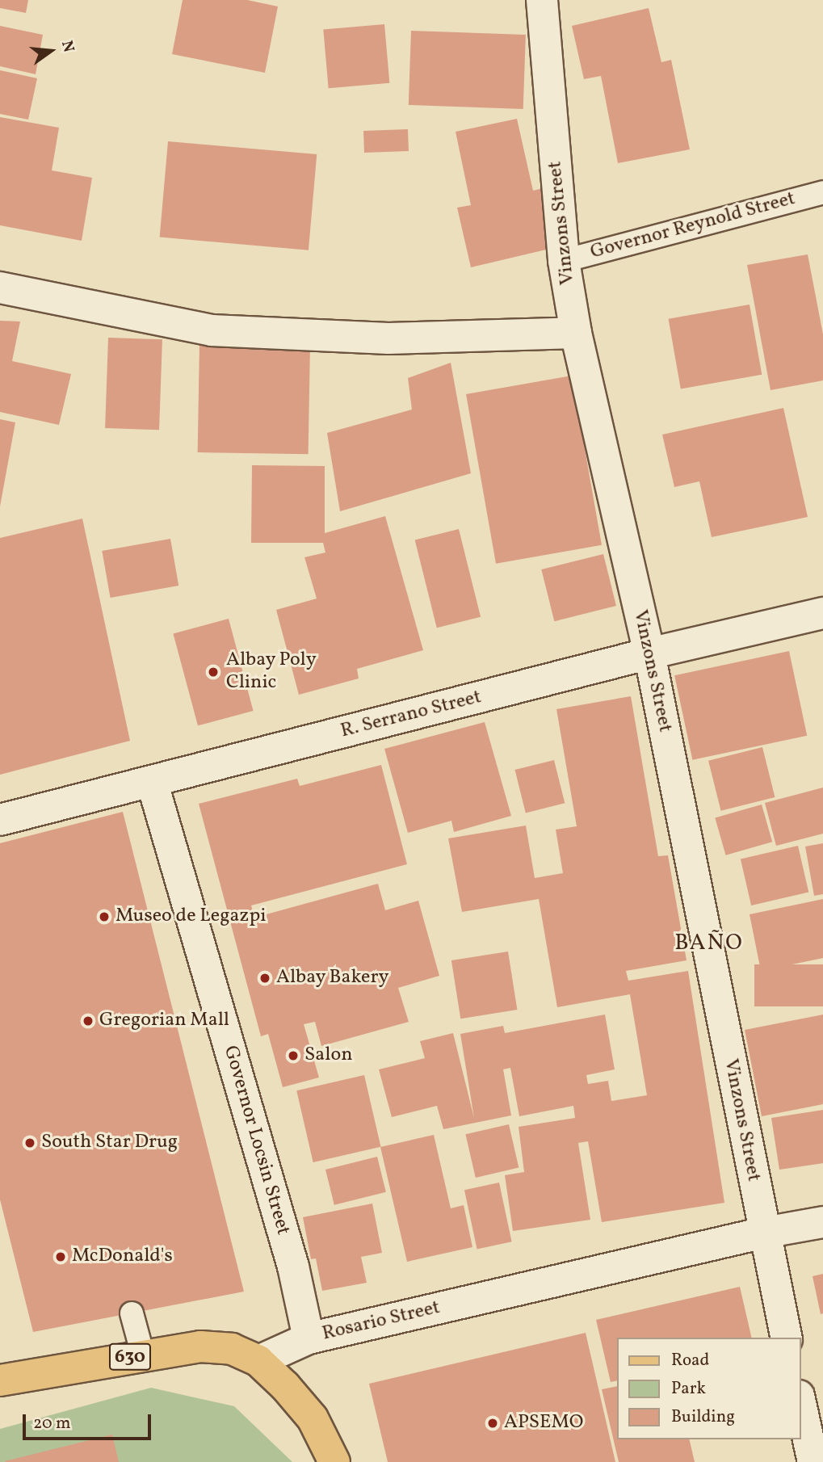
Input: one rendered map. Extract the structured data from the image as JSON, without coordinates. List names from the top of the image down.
{
  "streets": {
    "main road": ["630"],
    "street": [
      "Vinzons Street",
      "R. Serrano Street",
      "Governor Locsin Street",
      "Rosario Street"
    ],
    "lane": ["Governor Reynold Street"]
  },
  "crossings": [
    ["Vinzons Street", "Governor Reynold Street"],
    ["Vinzons Street", "R. Serrano Street"],
    ["Vinzons Street", "Rosario Street"],
    ["R. Serrano Street", "Governor Locsin Street"],
    ["Governor Locsin Street", "Rosario Street"],
    ["Rosario Street", "630"]
  ],
  "districts": ["BAÑO"],
  "places": [
    "Albay Poly Clinic",
    "Museo de Legazpi",
    "Albay Bakery",
    "Gregorian Mall",
    "Salon",
    "South Star Drug",
    "McDonald's",
    "APSEMO"
  ],
  "legend": ["Road", "Park", "Building"],
  "scale_bar": "20 m",
  "north": "right"
}
